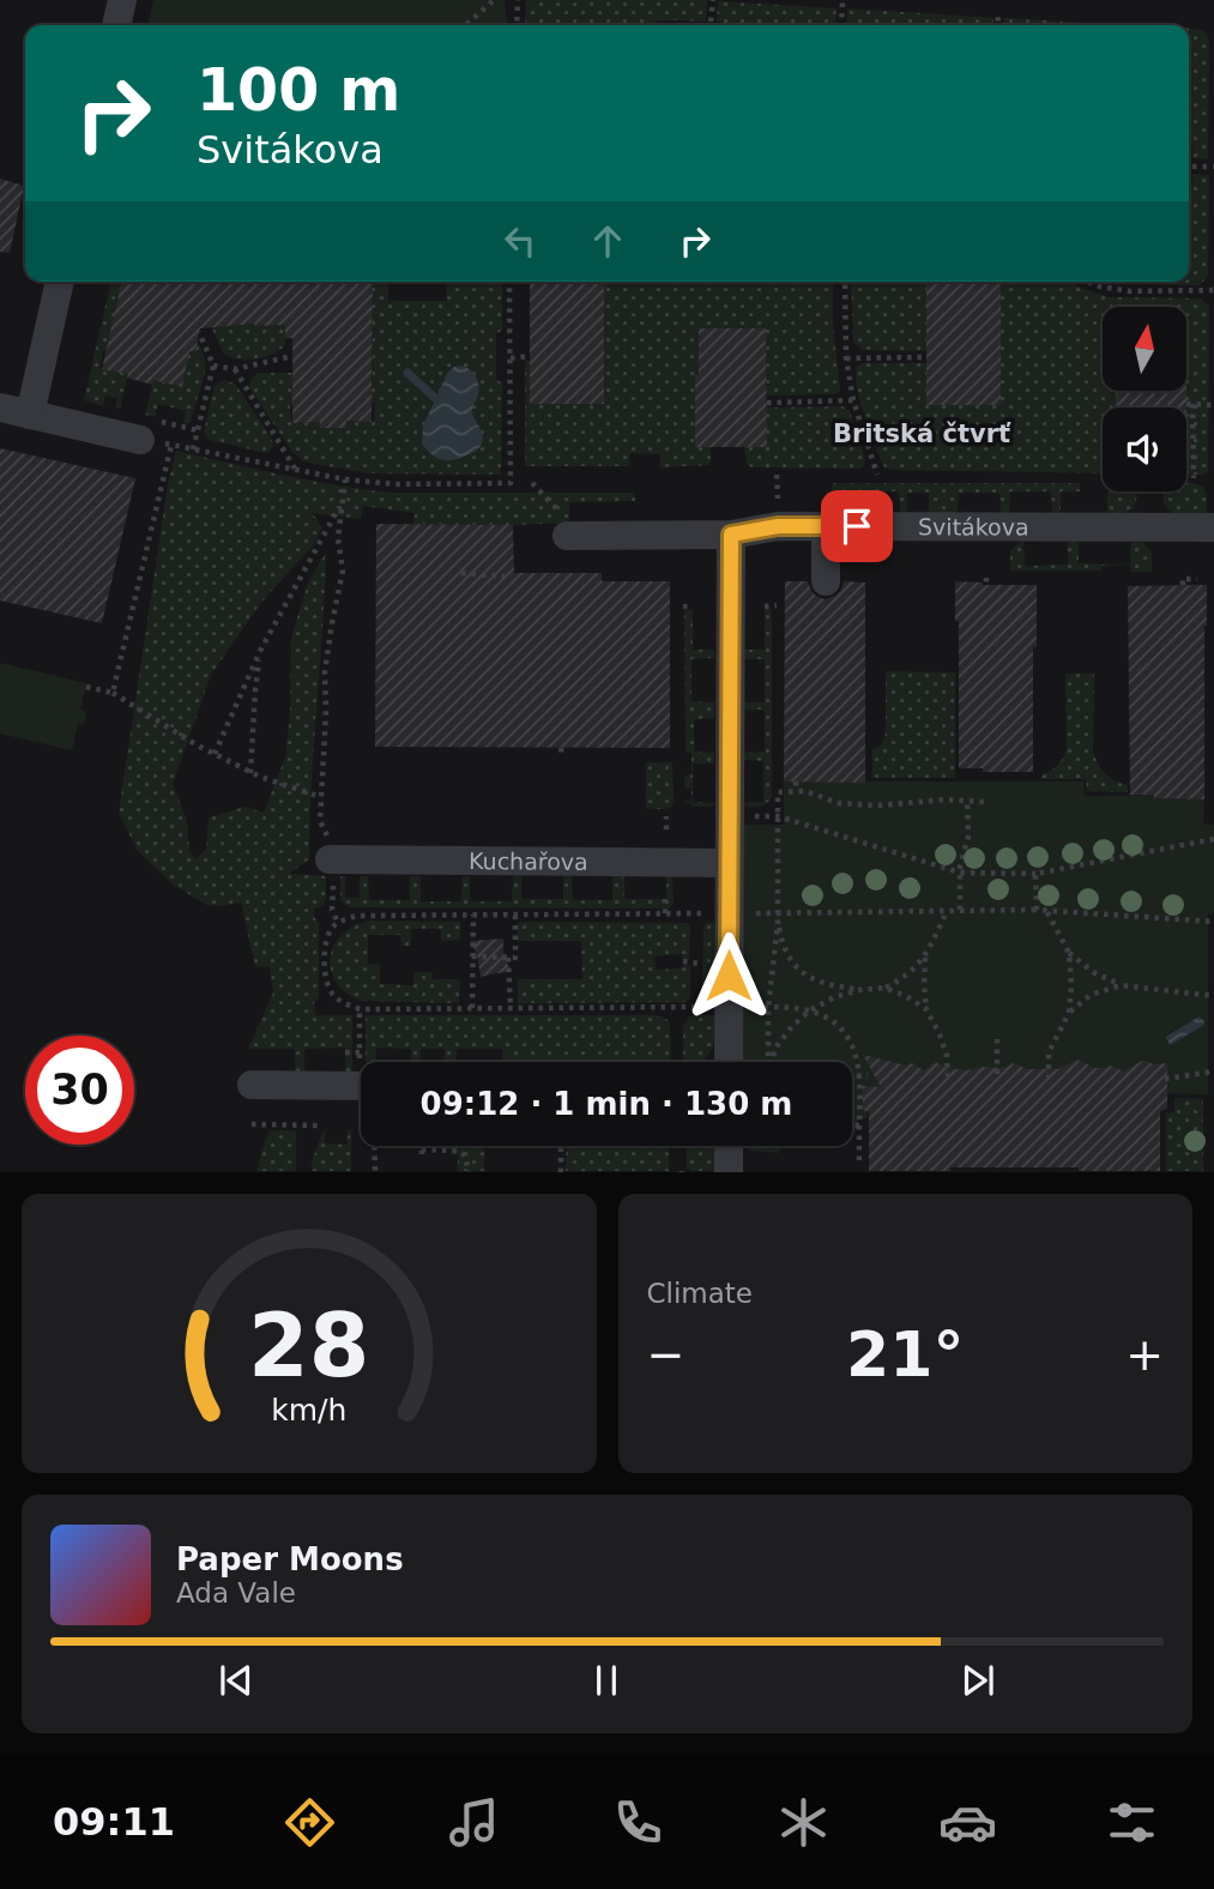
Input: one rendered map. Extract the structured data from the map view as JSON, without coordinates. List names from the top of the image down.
{
  "streets": {
    "street": ["Svitákova", "Kuchařova"]
  },
  "districts": ["Britská čtvrť"],
  "north": "top",
  "page": {
    "turn": ["100 m", "Svitákova"],
    "limit": "30",
    "trip": "09:12 · 1 min · 130 m",
    "tile": "Climate",
    "heat": ["−", "21°", "+"],
    "song": ["Paper Moons", "Ada Vale"],
    "tabs": "09:11",
    "gauge": ["28", "km/h"]
  }
}
